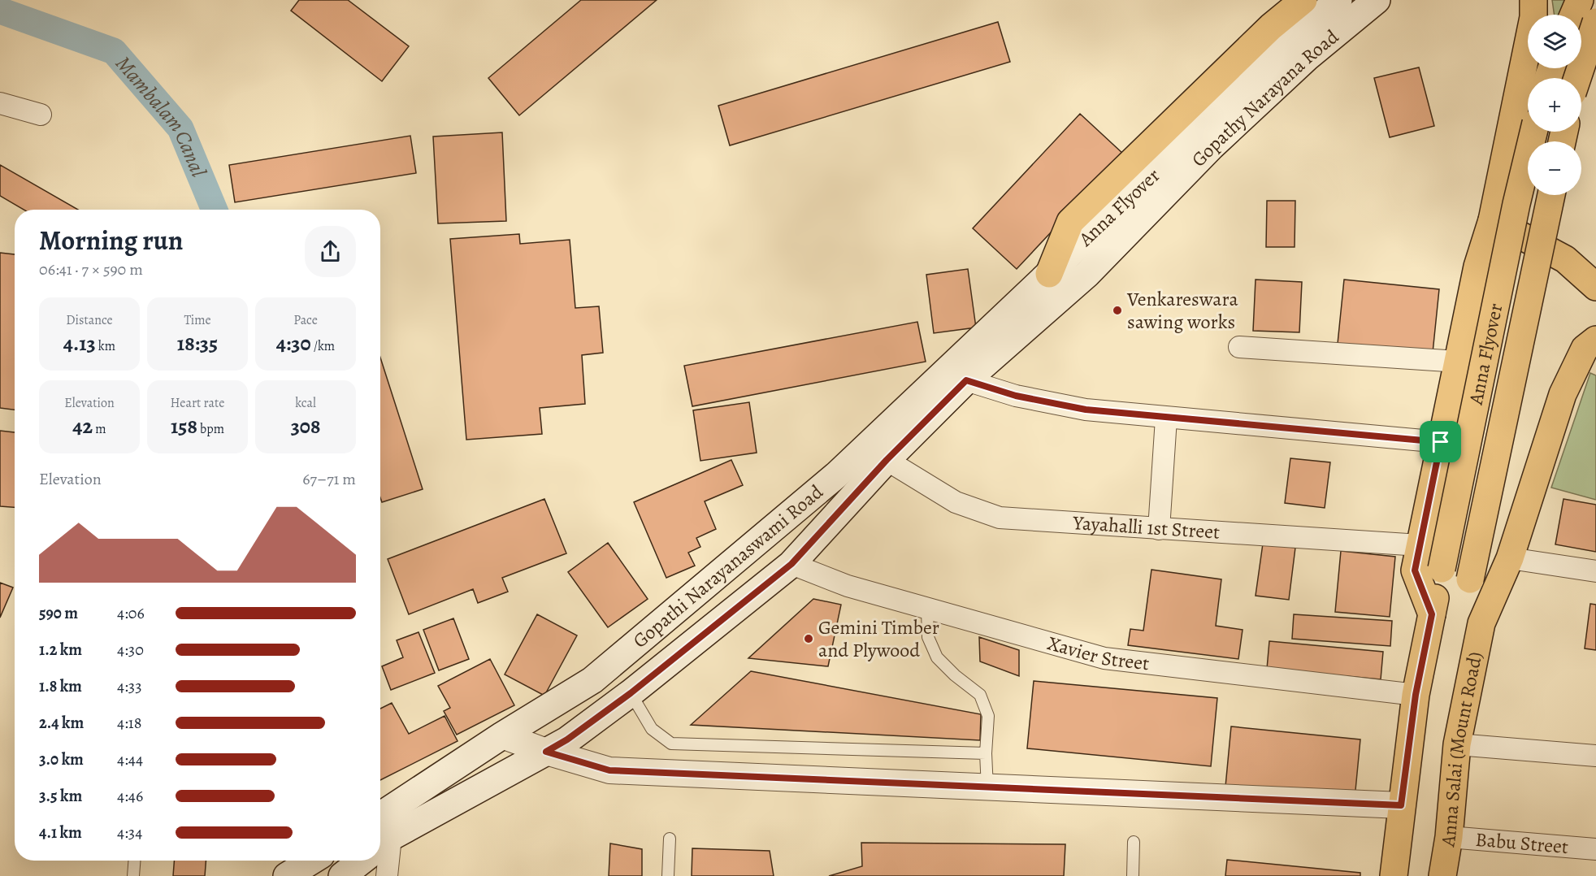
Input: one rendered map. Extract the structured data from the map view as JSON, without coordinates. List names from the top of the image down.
{
  "streets": {
    "main road": [
      "Gopathy Narayana Road",
      "Anna Flyover",
      "Gopathi Narayanaswami Road",
      "Anna Salai (Mount Road)"
    ],
    "street": ["Yayahalli 1st Street", "Xavier Street", "Babu Street"]
  },
  "crossings": [
    ["Gopathy Narayana Road", "Yayahalli 1st Street"],
    ["Gopathy Narayana Road", "Xavier Street"],
    ["Anna Flyover", "Gopathi Narayanaswami Road"],
    ["Anna Flyover", "Xavier Street"],
    ["Anna Flyover", "Anna Salai (Mount Road)"],
    ["Anna Salai (Mount Road)", "Babu Street"]
  ],
  "water": ["Mambalam Canal"],
  "places": ["Venkareswara sawing works", "Gemini Timber and Plywood"],
  "page": {
    "map_buttons": ["+", "−"],
    "heading": ["Morning run", "06:41 · 7 × 590 m"],
    "stats": [
      ["Distance", "4.13 km"],
      ["Time", "18:35"],
      ["Pace", "4:30 /km"],
      ["Elevation", "42 m"],
      ["Heart rate", "158 bpm"],
      ["kcal", "308"]
    ],
    "chart": ["Elevation", "67–71 m"],
    "list": [
      {
        "name": "590 m",
        "note": "4:06"
      },
      {
        "name": "1.2 km",
        "note": "4:30"
      },
      {
        "name": "1.8 km",
        "note": "4:33"
      },
      {
        "name": "2.4 km",
        "note": "4:18"
      },
      {
        "name": "3.0 km",
        "note": "4:44"
      },
      {
        "name": "3.5 km",
        "note": "4:46"
      },
      {
        "name": "4.1 km",
        "note": "4:34"
      }
    ]
  }
}
